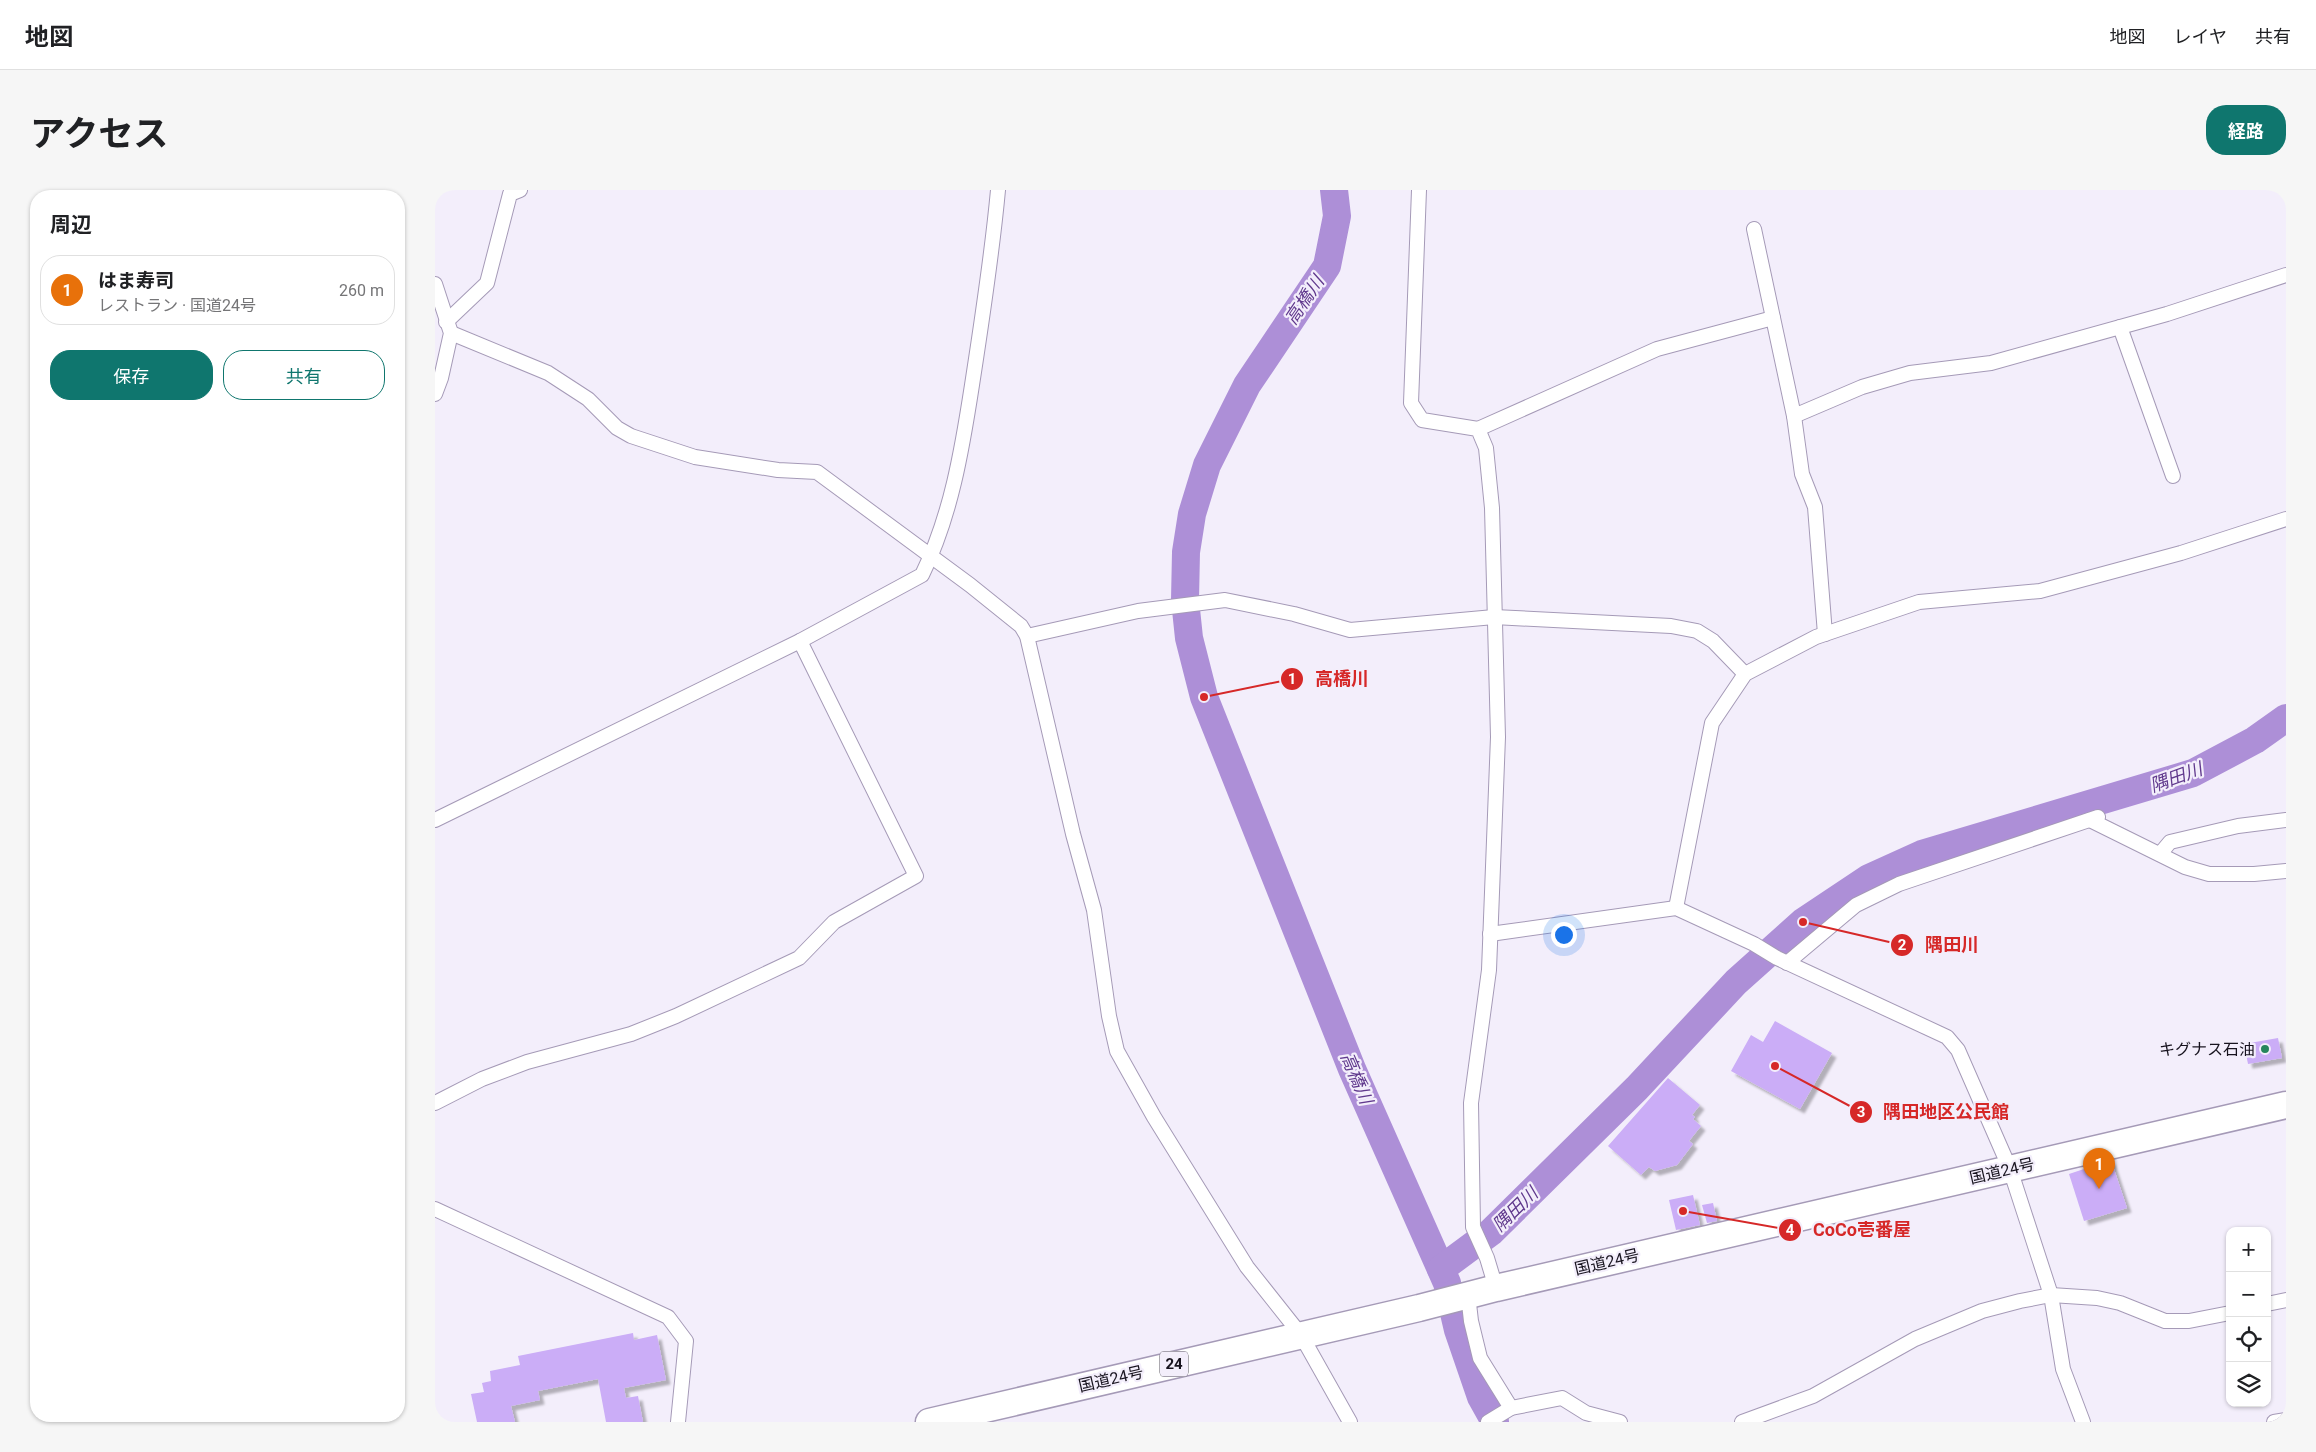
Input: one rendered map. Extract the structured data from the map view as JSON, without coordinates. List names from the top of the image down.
{
  "streets": {
    "highway": ["国道24号", "24"]
  },
  "water": ["高橋川", "隅田川"],
  "places": [
    "高橋川",
    "隅田川",
    "キグナス石油",
    "隅田地区公民館",
    "CoCo壱番屋"
  ],
  "page": {
    "header": "地図",
    "nav": ["地図", "レイヤ", "共有"],
    "title": "アクセス",
    "buttons": [
      "経路",
      ["保存", "共有"]
    ],
    "heading": "周辺",
    "list": [
      {
        "mark": "1",
        "name": "はま寿司",
        "note": "レストラン · 国道24号",
        "value": "260 m"
      }
    ],
    "pins": "1",
    "map_buttons": ["+", "−"]
  }
}
